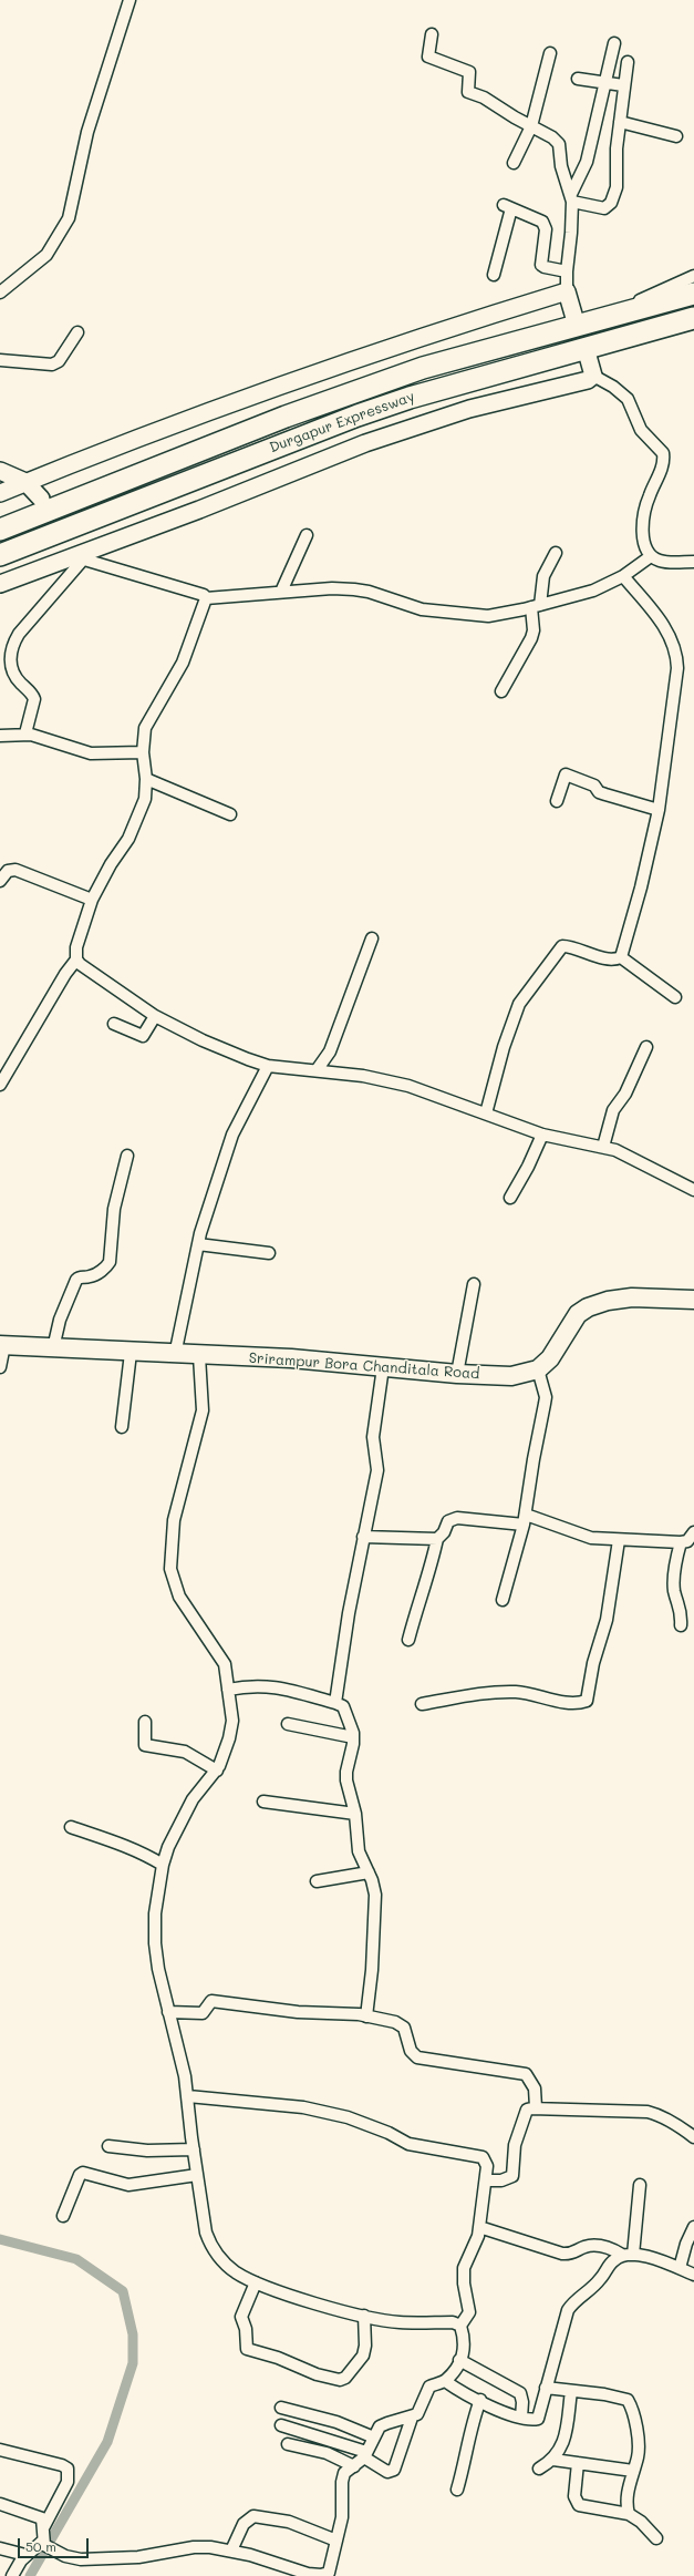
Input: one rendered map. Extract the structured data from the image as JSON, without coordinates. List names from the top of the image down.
{
  "streets": {
    "highway": ["Durgapur Expressway"],
    "main road": ["Srirampur Bora Chanditala Road"]
  },
  "scale_bar": "50 m"
}
